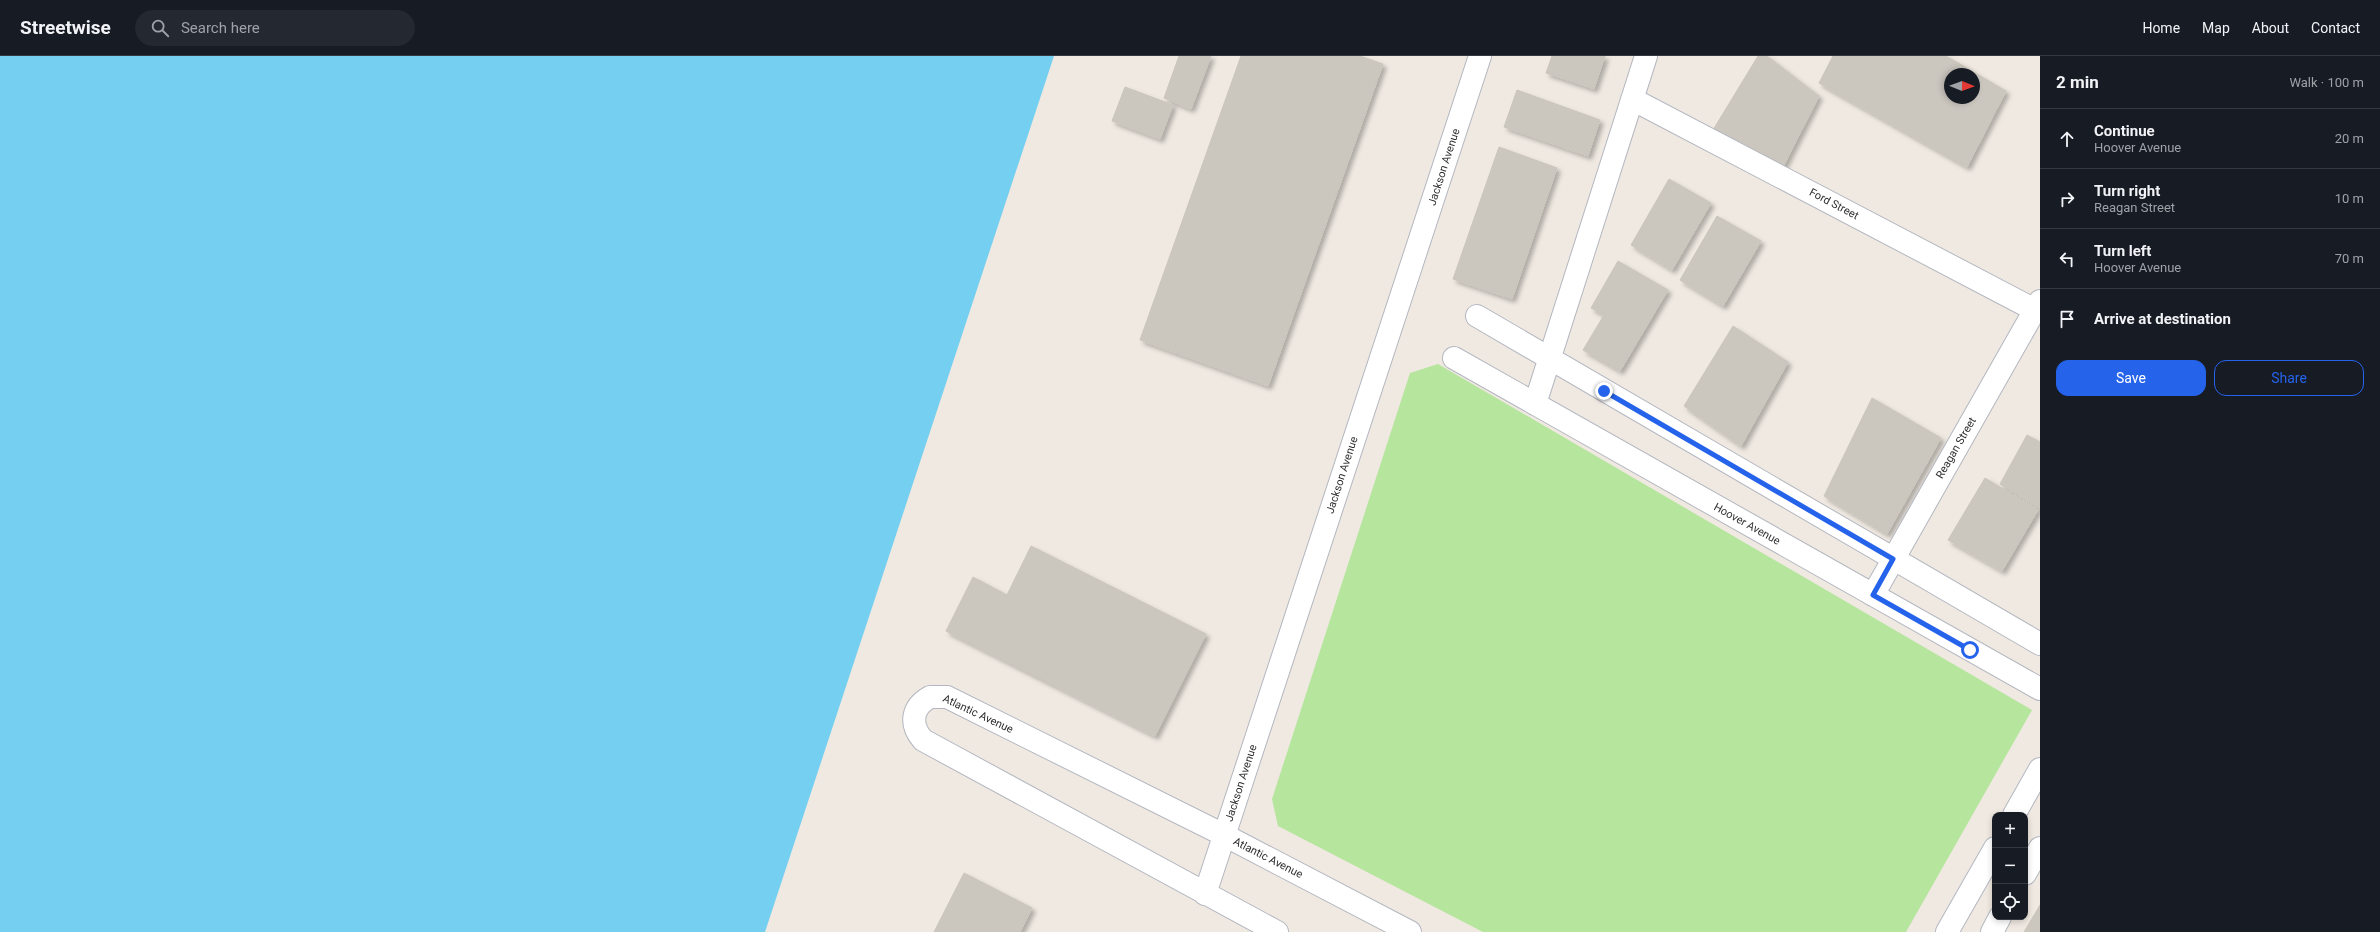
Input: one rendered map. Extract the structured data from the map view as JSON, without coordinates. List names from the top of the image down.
{
  "streets": {
    "street": [
      "Jackson Avenue",
      "Ford Street",
      "Reagan Street",
      "Hoover Avenue",
      "Atlantic Avenue"
    ]
  },
  "crossings": [
    ["Jackson Avenue", "Atlantic Avenue"],
    ["Ford Street", "Reagan Street"],
    ["Reagan Street", "Hoover Avenue"]
  ],
  "north": "right",
  "page": {
    "header": "Streetwise",
    "search": "Search here",
    "nav": [
      "Home",
      "Map",
      "About",
      "Contact"
    ],
    "heading": ["2 min", "Walk · 100 m"],
    "list": [
      ["Continue", "Hoover Avenue", "20 m"],
      ["Turn right", "Reagan Street", "10 m"],
      ["Turn left", "Hoover Avenue", "70 m"],
      "Arrive at destination"
    ],
    "buttons": ["Save", "Share"],
    "map_buttons": ["+", "−"]
  }
}
